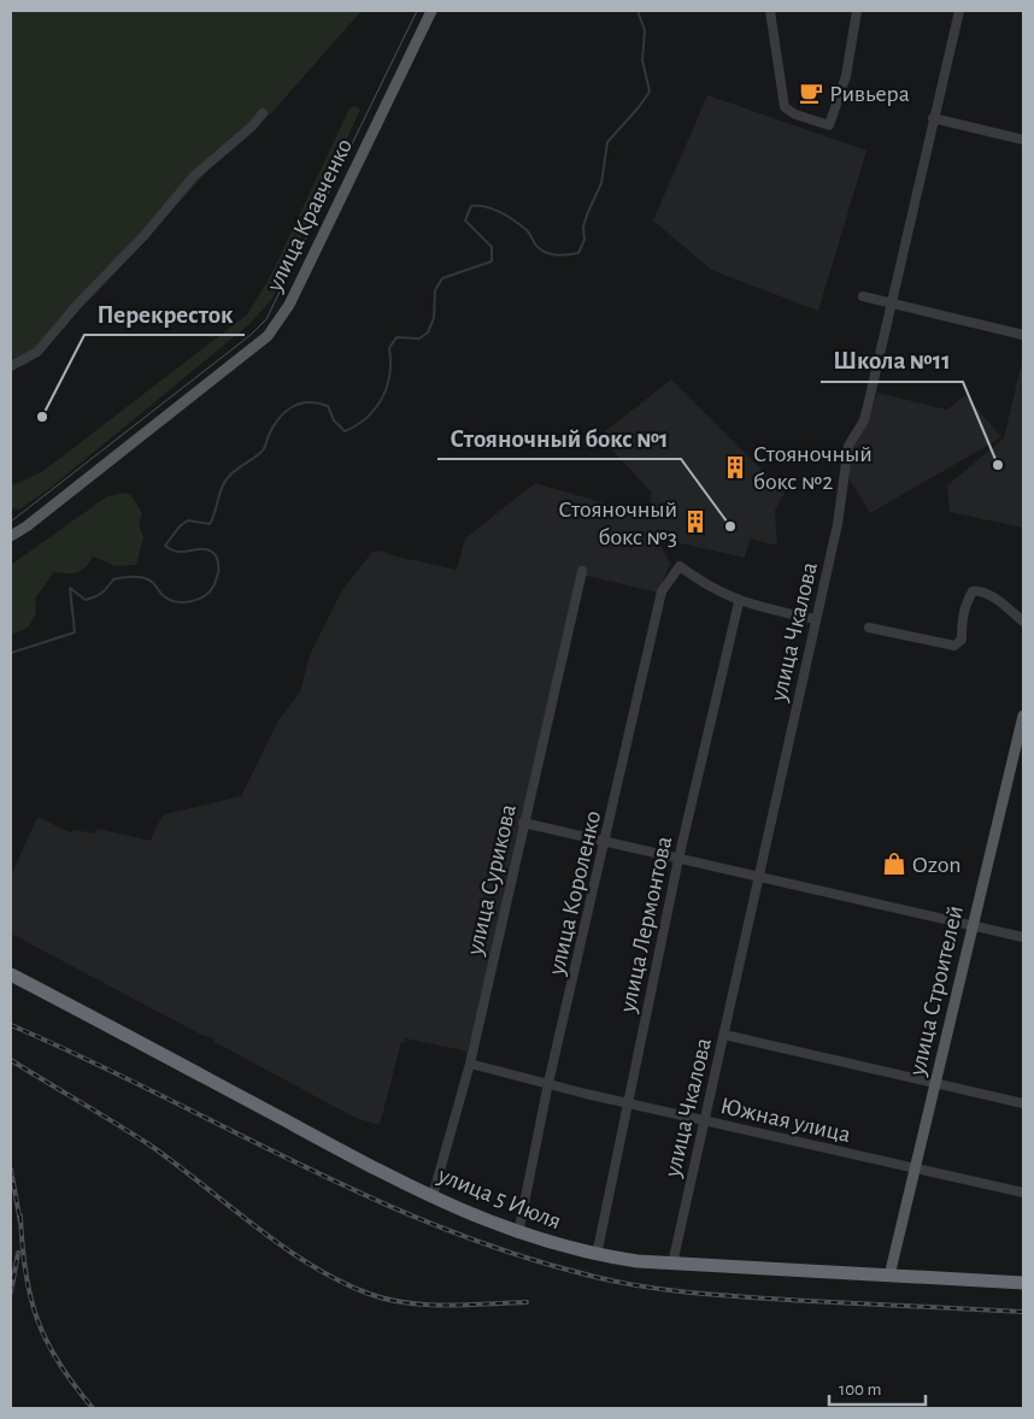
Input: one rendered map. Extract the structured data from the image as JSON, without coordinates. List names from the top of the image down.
{
  "streets": {
    "highway": ["улица 5 Июля"],
    "main road": ["улица Кравченко", "улица Строителей"],
    "street": [
      "улица Чкалова",
      "улица Сурикова",
      "улица Короленко",
      "улица Лермонтова",
      "Южная улица"
    ]
  },
  "crossings": [
    ["улица Чкалова", "Южная улица"],
    ["улица Чкалова", "улица 5 Июля"],
    ["улица Сурикова", "Южная улица"],
    ["улица Сурикова", "улица 5 Июля"],
    ["улица Короленко", "улица Лермонтова"],
    ["улица Короленко", "Южная улица"],
    ["улица Короленко", "улица 5 Июля"],
    ["улица Лермонтова", "Южная улица"],
    ["улица Лермонтова", "улица 5 Июля"],
    ["улица Строителей", "Южная улица"],
    ["улица Строителей", "улица 5 Июля"]
  ],
  "places": {
    "cafe": ["Ривьера"],
    "other": ["Перекресток", "Школа №11", "Стояночный бокс №1"],
    "building": ["Стояночный бокс №2", "Стояночный бокс №3"],
    "shop": ["Ozon"]
  },
  "scale_bar": "100 m"
}
